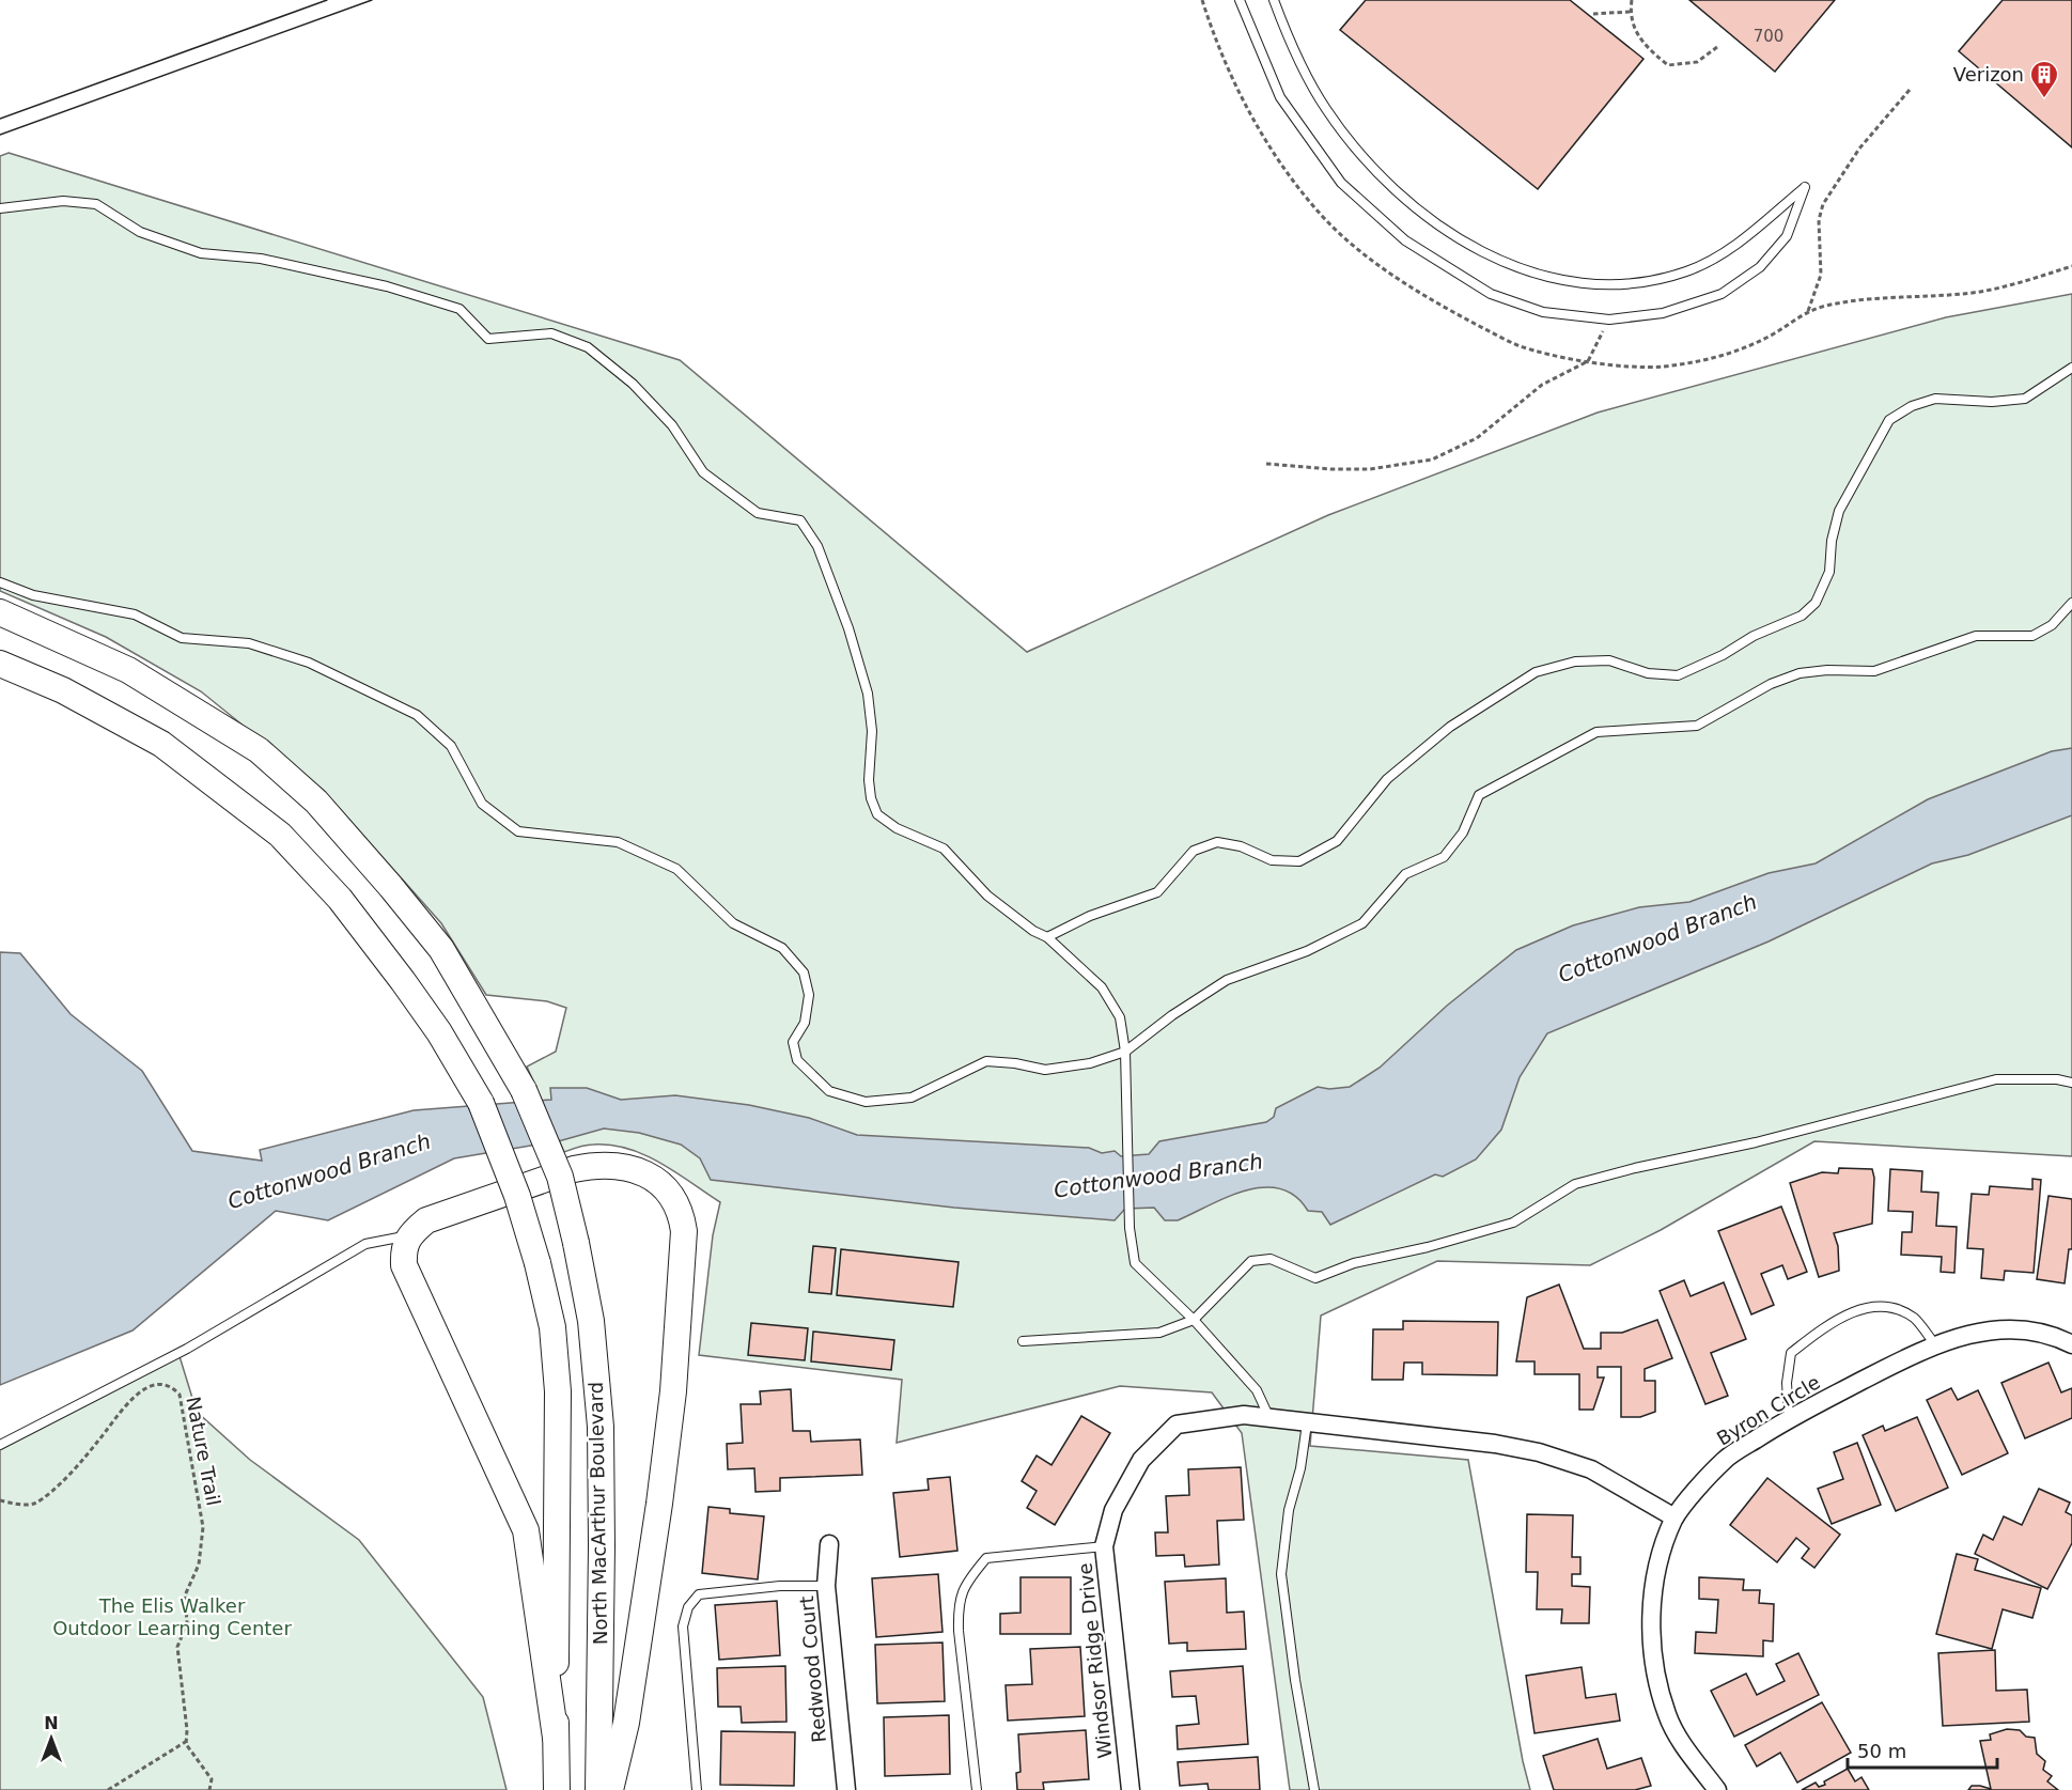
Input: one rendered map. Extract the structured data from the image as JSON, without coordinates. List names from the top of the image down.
{
  "streets": {
    "main road": ["North MacArthur Boulevard"],
    "street": ["Byron Circle", "Windsor Ridge Drive", "Redwood Court"],
    "path": ["Nature Trail"]
  },
  "water": ["Cottonwood Branch"],
  "parks": ["The Elis Walker Outdoor Learning Center"],
  "places": {
    "building": ["Verizon"]
  },
  "house_numbers": ["700"],
  "scale_bar": "50 m",
  "north": "top"
}
